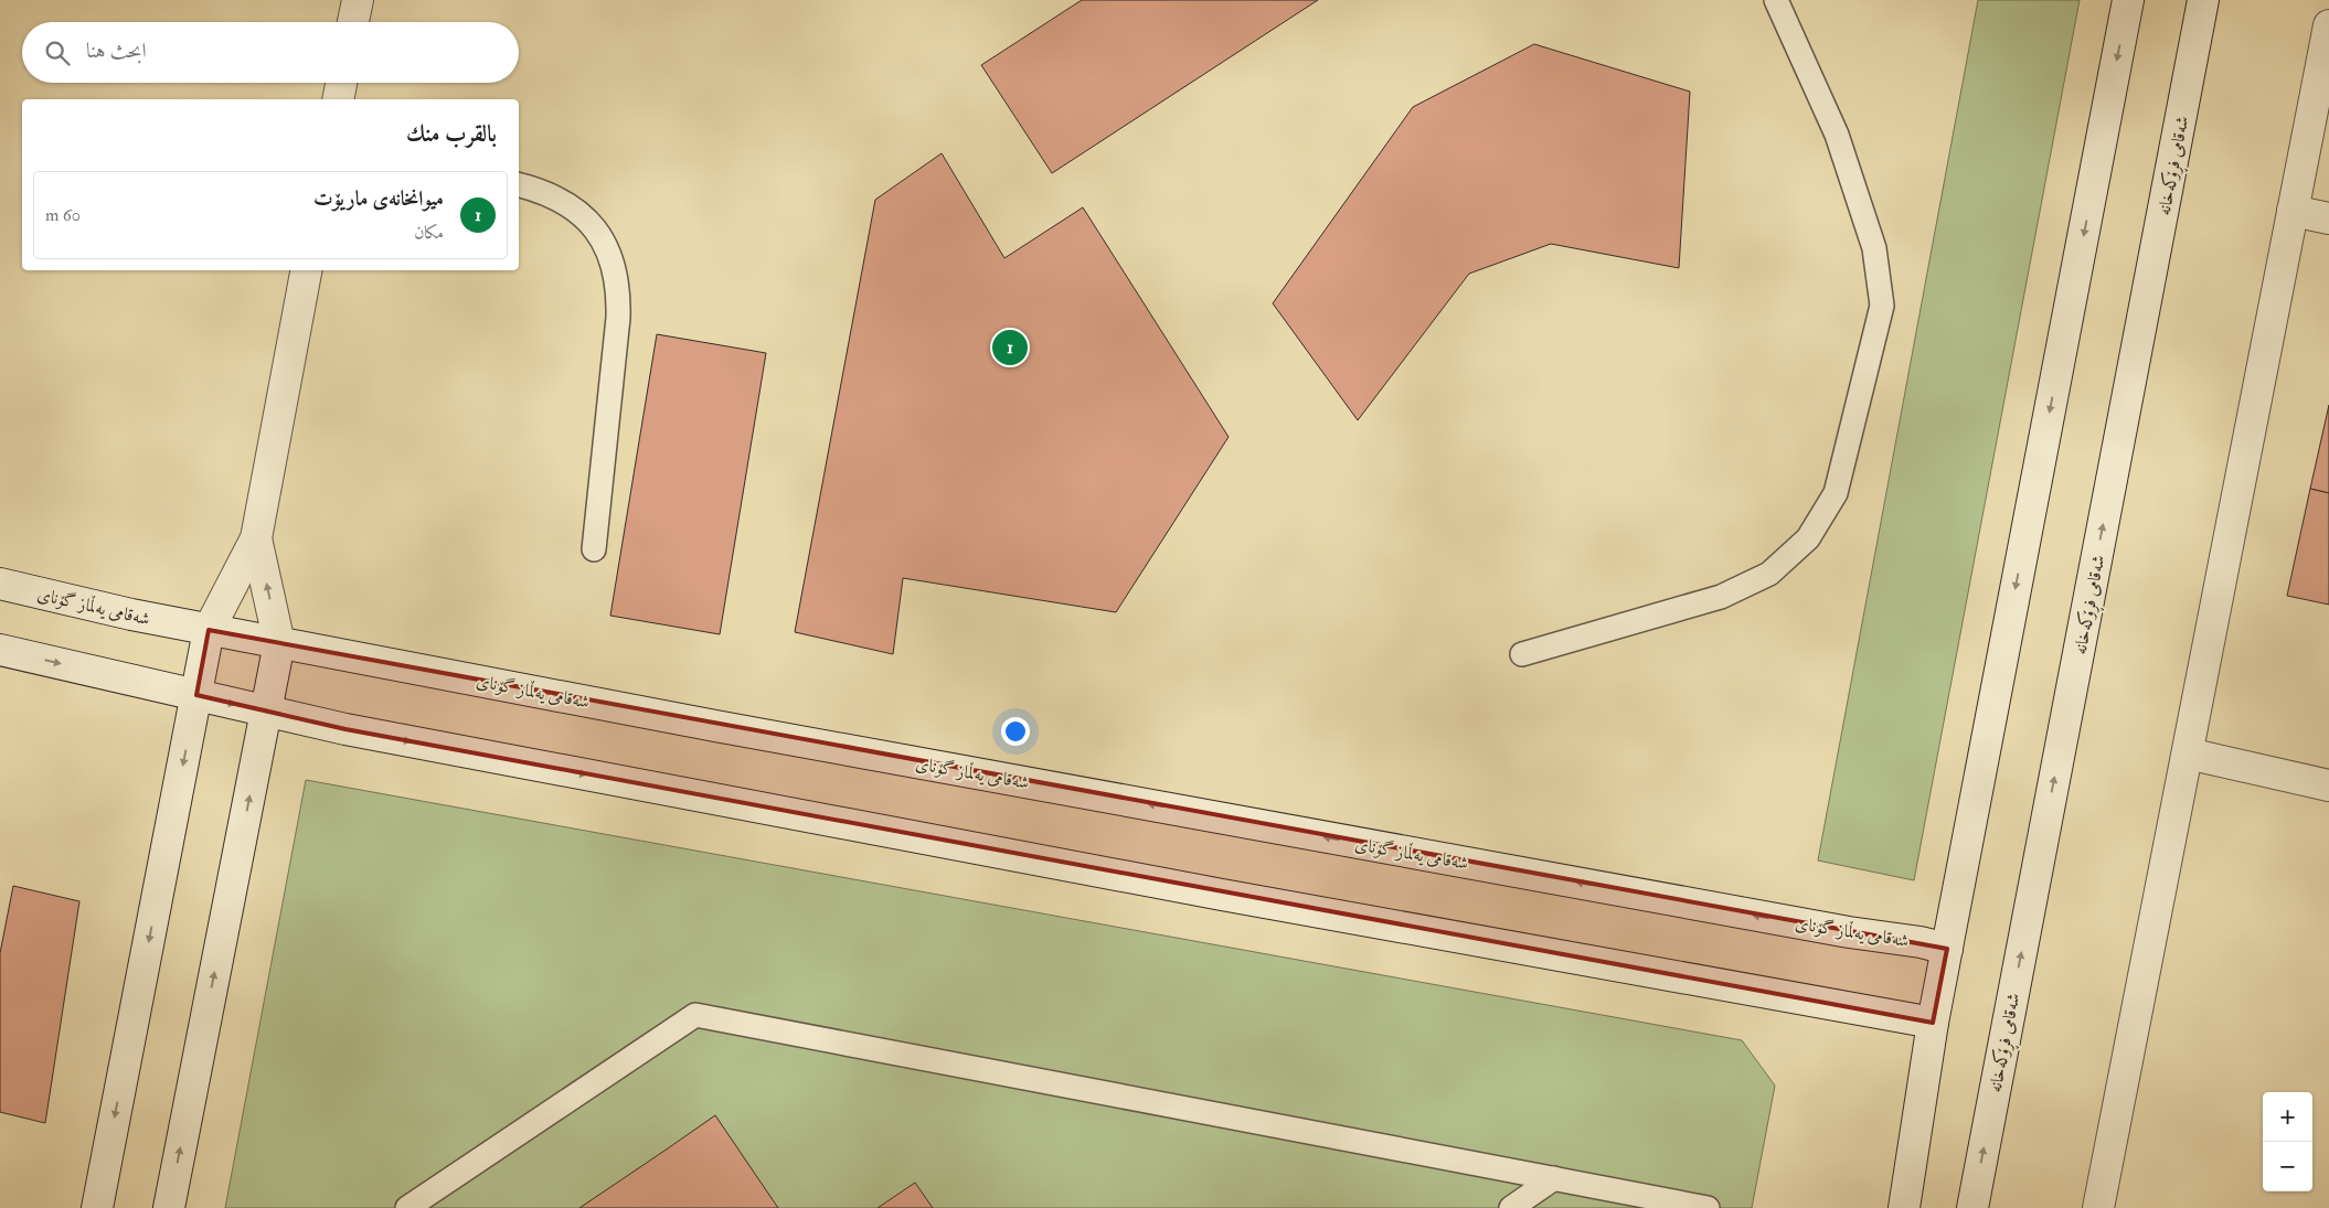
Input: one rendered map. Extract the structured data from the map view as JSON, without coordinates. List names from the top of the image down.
{
  "streets": {
    "street": ["شەقامی فڕۆکەخانە", "شەقامی یەڵماز گۆنای"]
  },
  "page": {
    "search": "ابحث هنا",
    "heading": "بالقرب منك",
    "list": [
      {
        "mark": "1",
        "name": "میوانخانەی ماریۆت",
        "note": "مكان",
        "value": "60 m"
      }
    ],
    "pins": "1",
    "map_buttons": ["+", "−"]
  }
}
